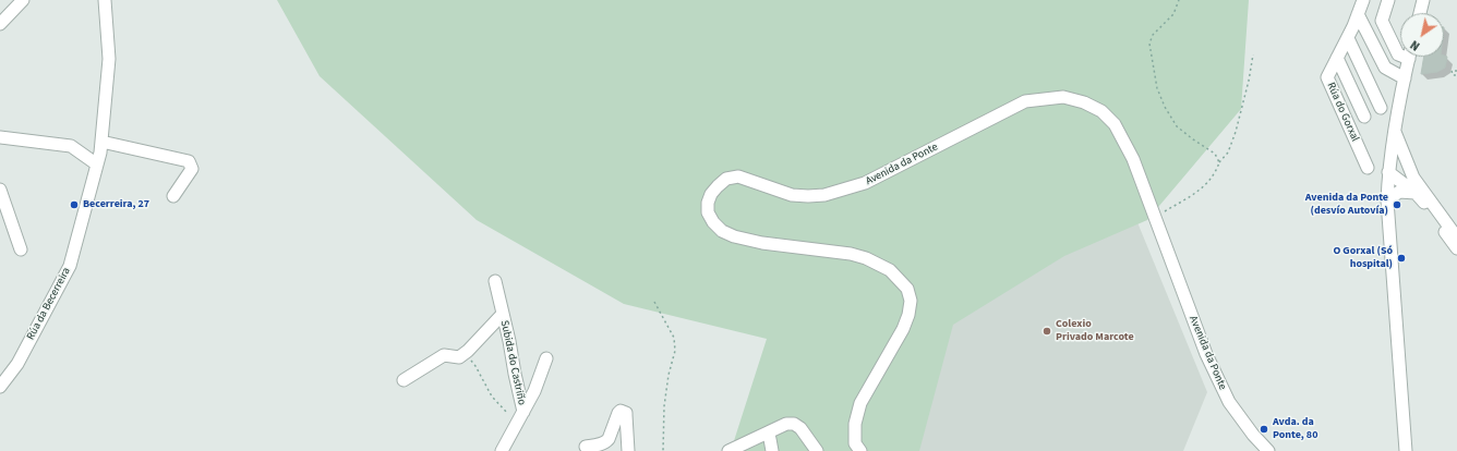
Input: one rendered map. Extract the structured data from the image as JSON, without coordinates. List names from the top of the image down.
{
  "streets": {
    "street": [
      "Rúa do Gorxal",
      "Avenida da Ponte",
      "Rúa da Becerreira",
      "Subida do Castriño"
    ]
  },
  "places": [
    "Becerreira, 27",
    "Avenida da Ponte (desvío Autovía)",
    "O Gorxal (Só hospital)",
    "Colexio Privado Marcote",
    "Avda. da Ponte, 80"
  ],
  "north": "bottom left"
}
